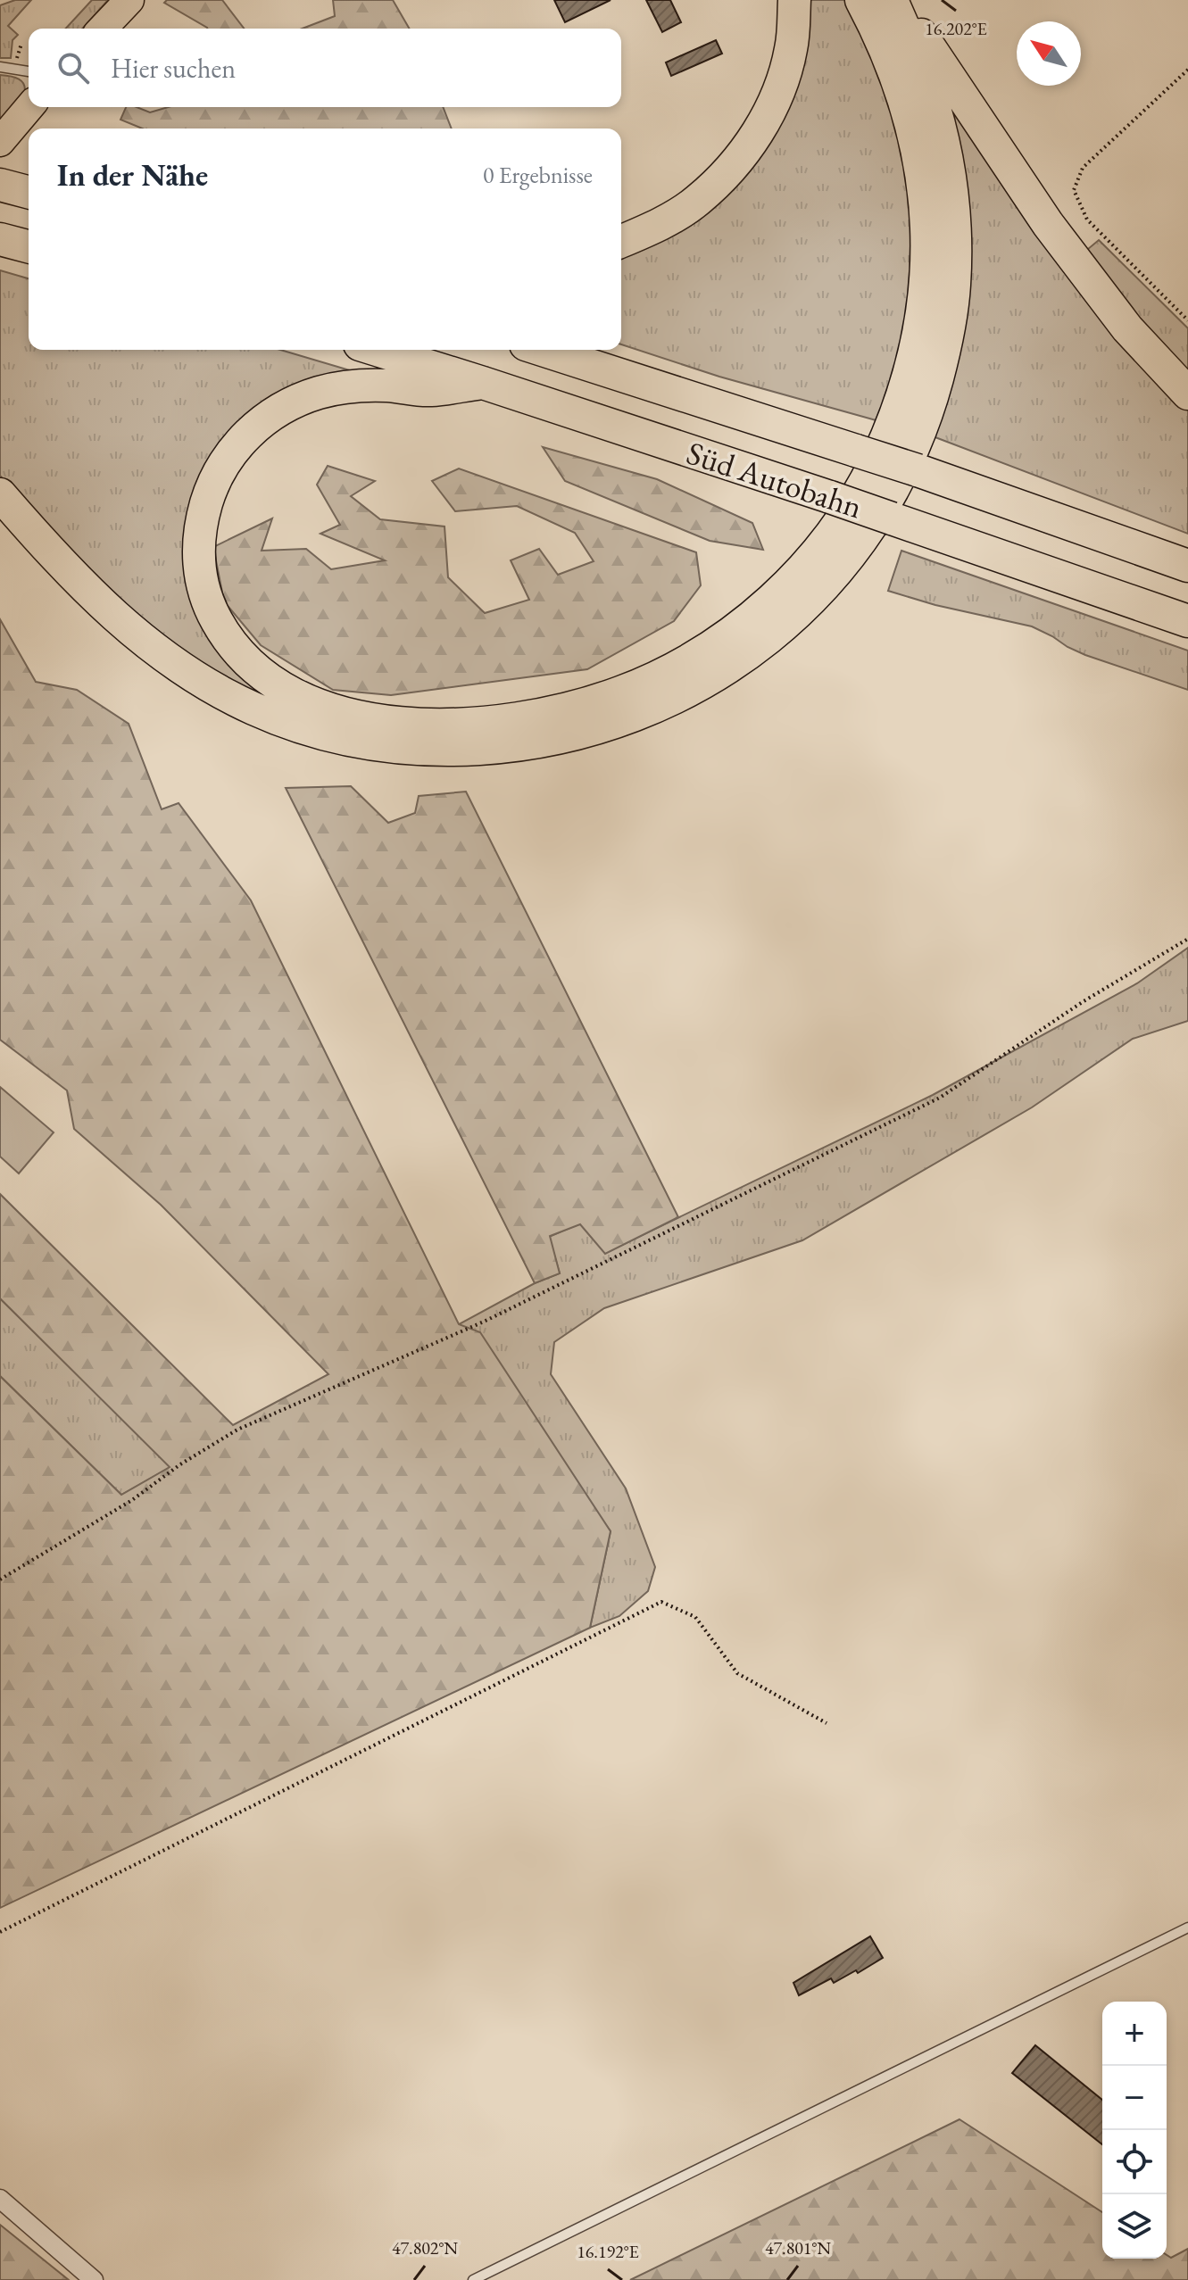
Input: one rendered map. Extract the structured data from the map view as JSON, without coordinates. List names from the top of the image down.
{
  "streets": {
    "highway": ["Süd Autobahn"]
  },
  "north": "top left",
  "page": {
    "search": "Hier suchen",
    "heading": ["In der Nähe", "0 Ergebnisse"],
    "map_buttons": ["+", "−"]
  },
  "coordinates": [
    "16.202°E",
    "47.802°N",
    "47.801°N",
    "16.192°E"
  ]
}
